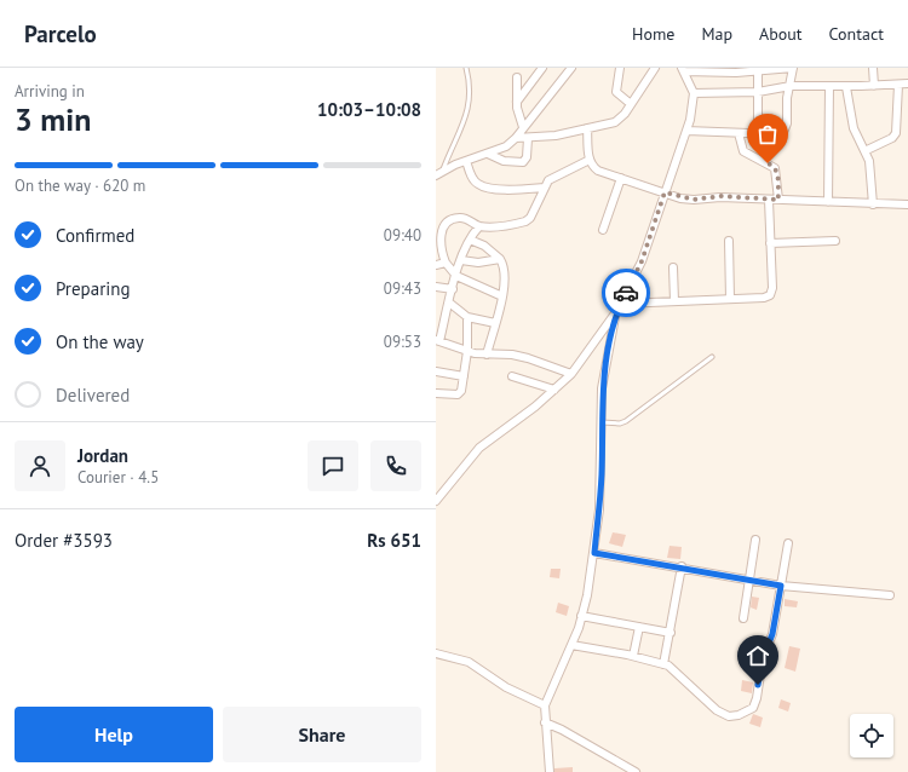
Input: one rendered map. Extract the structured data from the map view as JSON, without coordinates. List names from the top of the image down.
{
  "page": {
    "header": "Parcelo",
    "nav": [
      "Home",
      "Map",
      "About",
      "Contact"
    ],
    "heading": ["3 min", "Arriving in", "10:03–10:08"],
    "panel": [
      "Jordan",
      "Courier · 4.5",
      "Order #3593",
      "Rs 651"
    ],
    "bar": "On the way · 620 m",
    "list": [
      ["Confirmed", "09:40"],
      ["Preparing", "09:43"],
      ["On the way", "09:53"],
      "Delivered"
    ],
    "buttons": ["Help", "Share"]
  }
}
